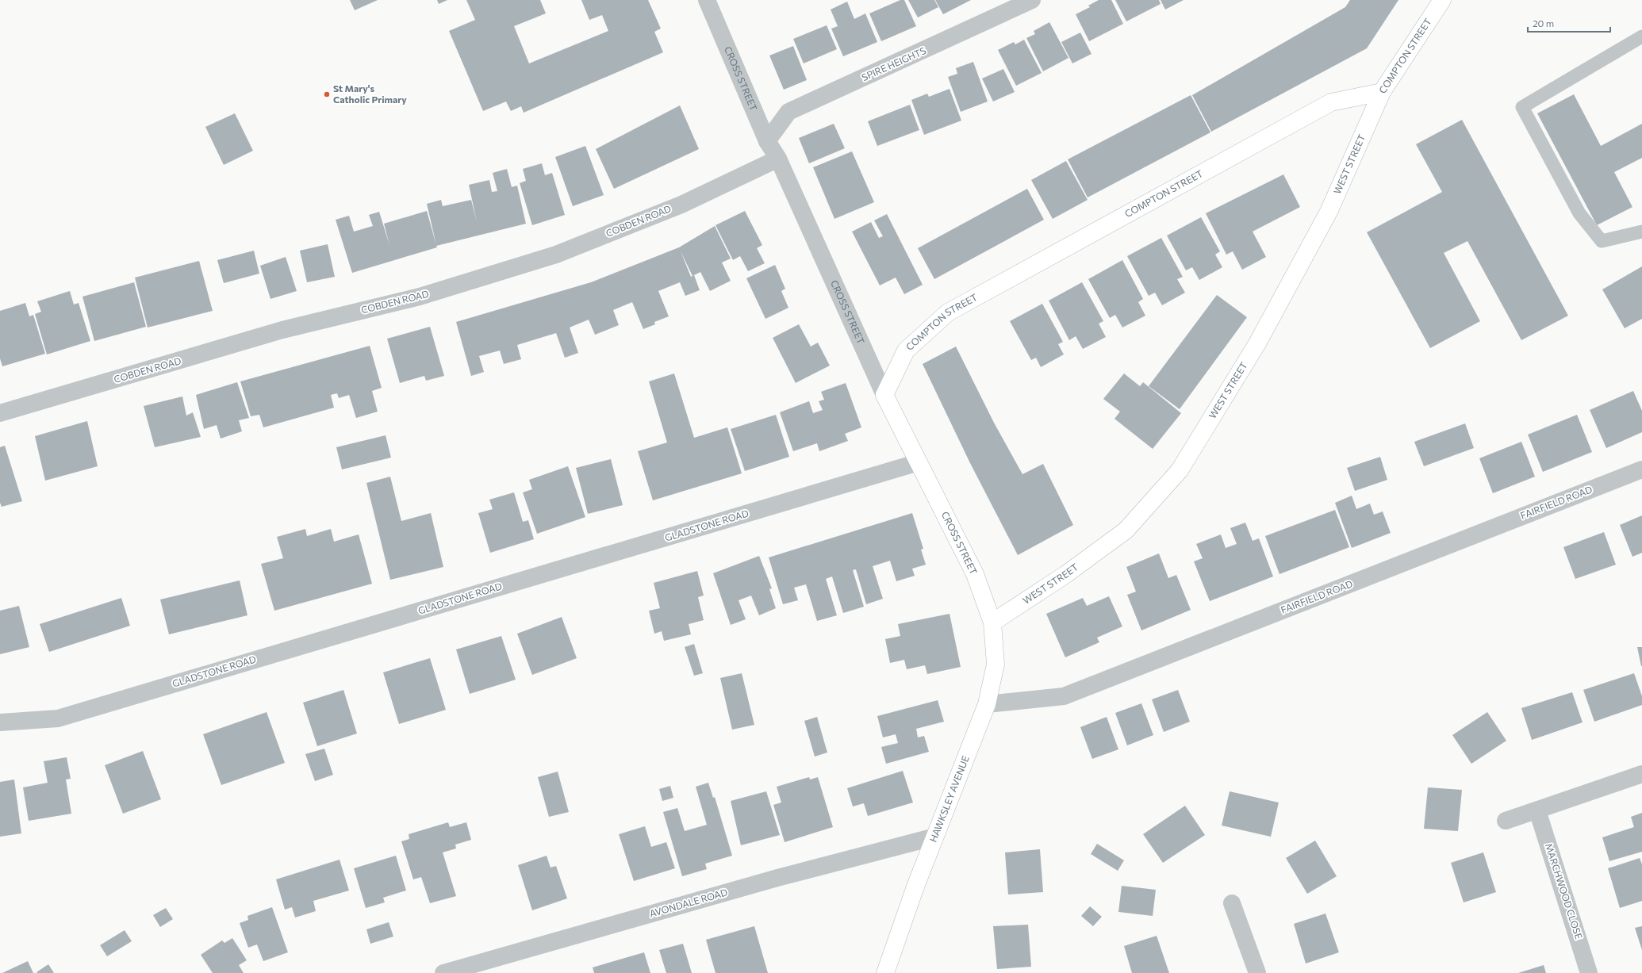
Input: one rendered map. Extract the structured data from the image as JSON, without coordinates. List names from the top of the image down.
{
  "streets": {
    "street": [
      "COMPTON STREET",
      "SPIRE HEIGHTS",
      "CROSS STREET",
      "WEST STREET",
      "COBDEN ROAD",
      "FAIRFIELD ROAD",
      "GLADSTONE ROAD",
      "HAWKSLEY AVENUE",
      "MARCHWOOD CLOSE",
      "AVONDALE ROAD"
    ]
  },
  "crossings": [
    ["COMPTON STREET", "CROSS STREET"],
    ["COMPTON STREET", "WEST STREET"],
    ["SPIRE HEIGHTS", "CROSS STREET"],
    ["CROSS STREET", "WEST STREET"],
    ["CROSS STREET", "COBDEN ROAD"],
    ["CROSS STREET", "GLADSTONE ROAD"],
    ["CROSS STREET", "HAWKSLEY AVENUE"],
    ["WEST STREET", "HAWKSLEY AVENUE"],
    ["FAIRFIELD ROAD", "HAWKSLEY AVENUE"],
    ["HAWKSLEY AVENUE", "AVONDALE ROAD"]
  ],
  "places": ["St Mary's Catholic Primary"],
  "scale_bar": "20 m"
}
